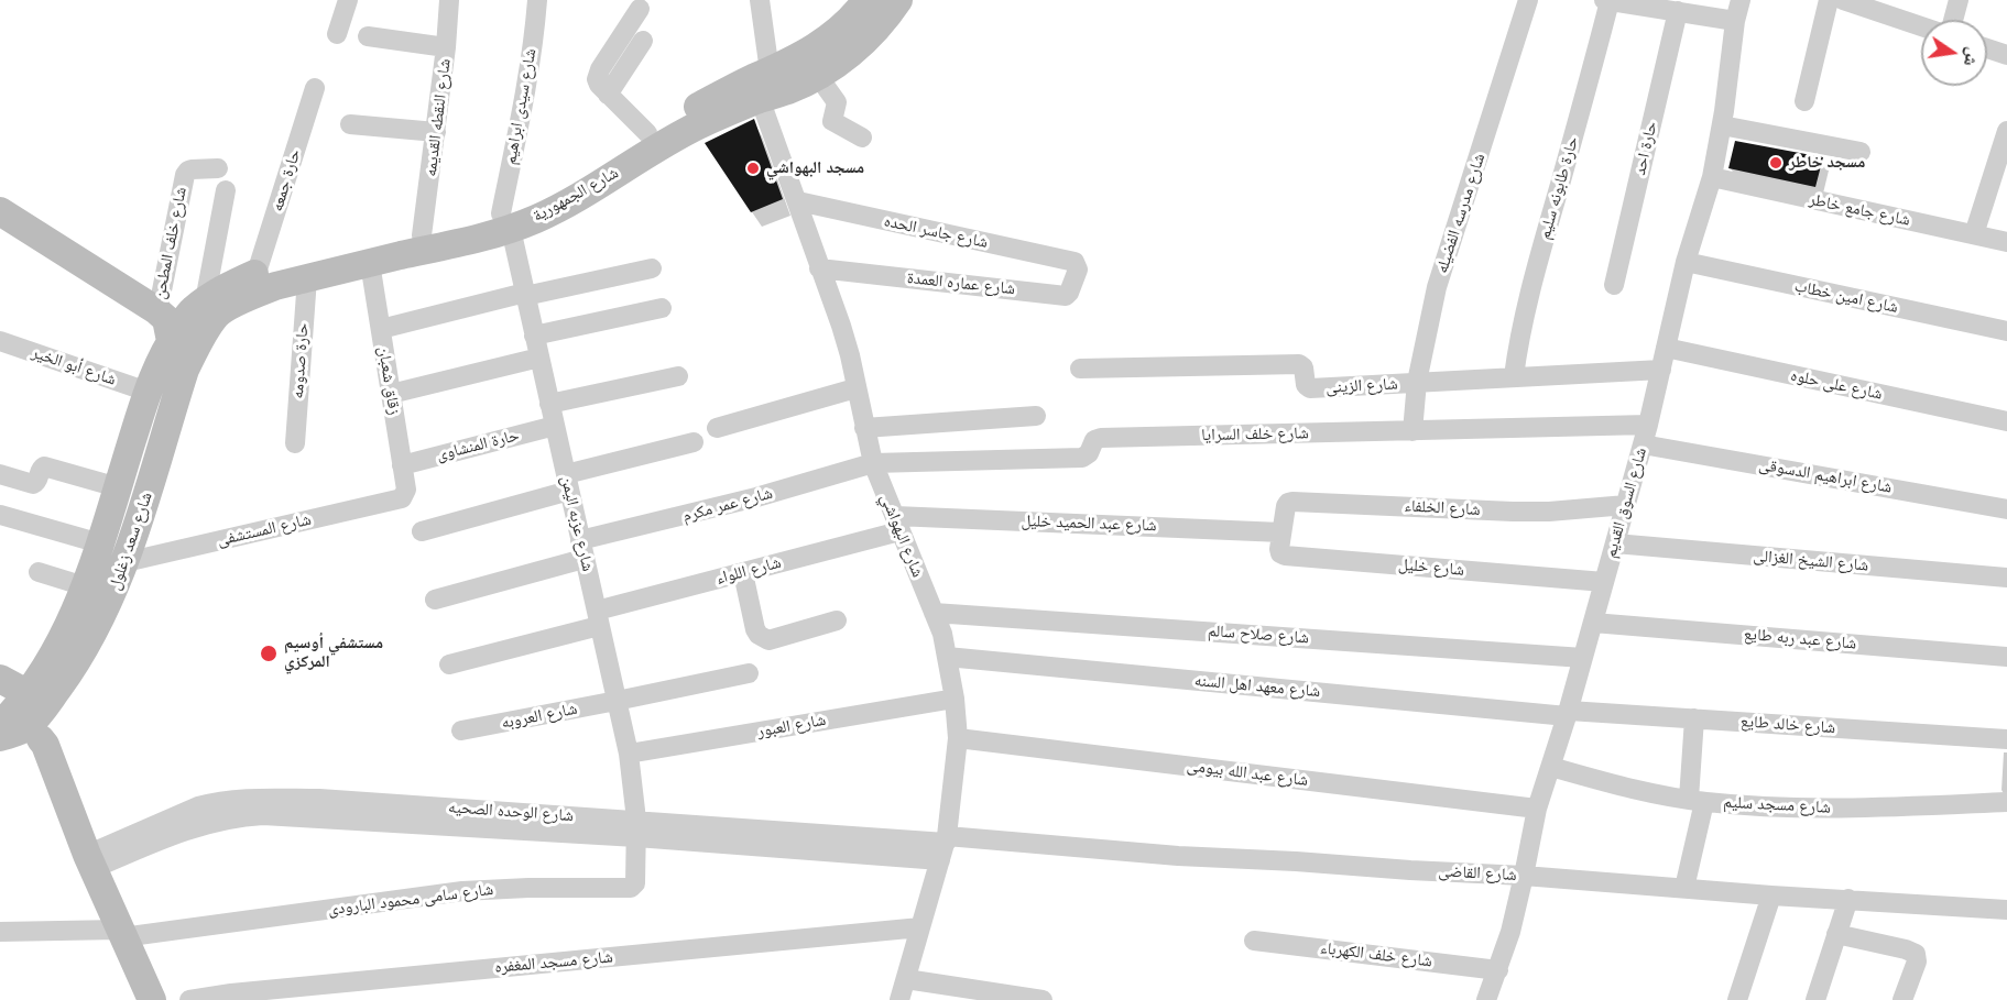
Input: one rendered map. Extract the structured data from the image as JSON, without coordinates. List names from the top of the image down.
{
  "streets": {
    "street": [
      "شارع سيدى ابراهيم",
      "شارع النقطه القديمه",
      "حارة احد",
      "حارة جمعه",
      "حارة طابونه سليم",
      "شارع الجمهورية",
      "شارع جامع خاطر",
      "شارع مدرسه الفضيله",
      "شارع جاسر الحده",
      "شارع خلف المطحن",
      "شارع عماره العمدة",
      "شارع امين خطاب",
      "حارة صدومه",
      "شارع أبو الخير",
      "زقاق شعبان",
      "شارع على حلوه",
      "شارع الزينى",
      "شارع خلف السرايا",
      "حارة المنشاوى",
      "شارع ابراهيم الدسوقى",
      "شارع السوق القديم",
      "شارع عمر مكرم",
      "شارع الخلفاء",
      "شارع عزبه اليمن",
      "شارع عبد الحميد خليل",
      "شارع المستشفى",
      "شارع البهواشي",
      "شارع سعد زغلول",
      "شارع الشيخ الغزالى",
      "شارع خليل",
      "شارع اللواء",
      "شارع صلاح سالم",
      "شارع عبد ربه طايع",
      "شارع معهد اهل السنه",
      "شارع العروبه",
      "شارع خالد طايع",
      "شارع العبور",
      "شارع عبد الله بيومى",
      "شارع مسجد سليم",
      "شارع الوحده الصحيه",
      "شارع القاضى",
      "شارع سامى محمود البارودى",
      "شارع خلف الكهرباء",
      "شارع مسجد المغفره"
    ]
  },
  "crossings": [
    ["شارع سيدى ابراهيم", "شارع الجمهورية"],
    ["شارع سيدى ابراهيم", "شارع عزبه اليمن"],
    ["شارع النقطه القديمه", "شارع الجمهورية"],
    ["حارة جمعه", "شارع الجمهورية"],
    ["حارة طابونه سليم", "شارع الزينى"],
    ["شارع الجمهورية", "حارة صدومه"],
    ["شارع الجمهورية", "زقاق شعبان"],
    ["شارع الجمهورية", "شارع عزبه اليمن"],
    ["شارع الجمهورية", "شارع البهواشي"],
    ["شارع الجمهورية", "شارع سعد زغلول"],
    ["شارع جامع خاطر", "شارع السوق القديم"],
    ["شارع مدرسه الفضيله", "شارع الزينى"],
    ["شارع مدرسه الفضيله", "شارع خلف السرايا"],
    ["شارع جاسر الحده", "شارع عماره العمدة"],
    ["شارع جاسر الحده", "شارع البهواشي"],
    ["شارع عماره العمدة", "شارع البهواشي"],
    ["شارع امين خطاب", "شارع السوق القديم"],
    ["شارع أبو الخير", "شارع سعد زغلول"],
    ["زقاق شعبان", "حارة المنشاوى"],
    ["زقاق شعبان", "شارع المستشفى"],
    ["شارع على حلوه", "شارع السوق القديم"],
    ["شارع الزينى", "شارع السوق القديم"],
    ["شارع خلف السرايا", "شارع السوق القديم"],
    ["شارع خلف السرايا", "شارع عمر مكرم"],
    ["شارع خلف السرايا", "شارع البهواشي"],
    ["حارة المنشاوى", "شارع عزبه اليمن"],
    ["شارع ابراهيم الدسوقى", "شارع السوق القديم"],
    ["شارع السوق القديم", "شارع الخلفاء"],
    ["شارع السوق القديم", "شارع الشيخ الغزالى"],
    ["شارع السوق القديم", "شارع خليل"],
    ["شارع السوق القديم", "شارع صلاح سالم"],
    ["شارع السوق القديم", "شارع عبد ربه طايع"],
    ["شارع السوق القديم", "شارع معهد اهل السنه"],
    ["شارع السوق القديم", "شارع خالد طايع"],
    ["شارع السوق القديم", "شارع عبد الله بيومى"],
    ["شارع السوق القديم", "شارع مسجد سليم"],
    ["شارع السوق القديم", "شارع القاضى"],
    ["شارع السوق القديم", "شارع خلف الكهرباء"],
    ["شارع عمر مكرم", "شارع عزبه اليمن"],
    ["شارع عمر مكرم", "شارع البهواشي"],
    ["شارع الخلفاء", "شارع عبد الحميد خليل"],
    ["شارع الخلفاء", "شارع خليل"],
    ["شارع عزبه اليمن", "شارع اللواء"],
    ["شارع عزبه اليمن", "شارع العروبه"],
    ["شارع عزبه اليمن", "شارع العبور"],
    ["شارع عزبه اليمن", "شارع الوحده الصحيه"],
    ["شارع عزبه اليمن", "شارع سامى محمود البارودى"],
    ["شارع عبد الحميد خليل", "شارع البهواشي"],
    ["شارع عبد الحميد خليل", "شارع خليل"],
    ["شارع عبد الحميد خليل", "شارع اللواء"],
    ["شارع المستشفى", "شارع سعد زغلول"],
    ["شارع البهواشي", "شارع اللواء"],
    ["شارع البهواشي", "شارع صلاح سالم"],
    ["شارع البهواشي", "شارع معهد اهل السنه"],
    ["شارع البهواشي", "شارع العبور"],
    ["شارع البهواشي", "شارع عبد الله بيومى"],
    ["شارع البهواشي", "شارع الوحده الصحيه"],
    ["شارع البهواشي", "شارع القاضى"],
    ["شارع البهواشي", "شارع مسجد المغفره"],
    ["شارع معهد اهل السنه", "شارع خالد طايع"],
    ["شارع الوحده الصحيه", "شارع القاضى"],
    ["شارع الوحده الصحيه", "شارع سامى محمود البارودى"]
  ],
  "places": ["مسجد خاطر", "مسجد البهواشي", "مستشفي أوسيم المركزي"],
  "north": "right"
}
